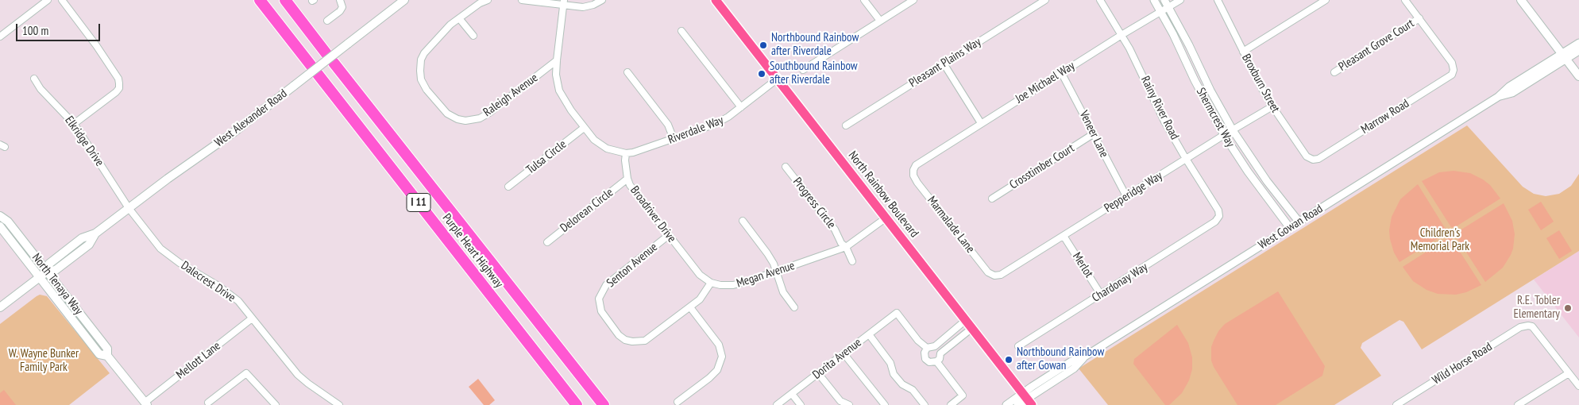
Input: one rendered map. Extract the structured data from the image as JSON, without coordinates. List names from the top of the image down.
{
  "streets": {
    "highway": ["I 11", "Purple Heart Highway"],
    "main road": ["West Alexander Road", "North Rainbow Boulevard", "North Tenaya Way"],
    "street": [
      "Pleasant Grove Court",
      "Pleasant Plains Way",
      "Joe Michael Way",
      "Broxburn Street",
      "Raleigh Avenue",
      "Rainy River Road",
      "Marrow Road",
      "Shermcrest Way",
      "Riverdale Way",
      "Veneer Lane",
      "Elkridge Drive",
      "Tulsa Circle",
      "Crosstimber Court",
      "Pepperidge Way",
      "Progress Circle",
      "Delorean Circle",
      "Broadriver Drive",
      "Marmalade Lane",
      "West Gowan Road",
      "Senton Avenue",
      "Merlot",
      "Megan Avenue",
      "Dalecrest Drive",
      "Chardonay Way",
      "Dorita Avenue",
      "Mellott Lane",
      "Wild Horse Road"
    ]
  },
  "crossings": [
    ["Pleasant Grove Court", "Marrow Road"],
    ["Joe Michael Way", "Rainy River Road"],
    ["Joe Michael Way", "Shermcrest Way"],
    ["Joe Michael Way", "Veneer Lane"],
    ["Joe Michael Way", "Marmalade Lane"],
    ["Broxburn Street", "Marrow Road"],
    ["Broxburn Street", "Pepperidge Way"],
    ["Rainy River Road", "Pepperidge Way"],
    ["Rainy River Road", "Chardonay Way"],
    ["Shermcrest Way", "Pepperidge Way"],
    ["Shermcrest Way", "West Gowan Road"],
    ["West Alexander Road", "Elkridge Drive"],
    ["West Alexander Road", "Dalecrest Drive"],
    ["West Alexander Road", "North Tenaya Way"],
    ["Riverdale Way", "North Rainbow Boulevard"],
    ["Riverdale Way", "Broadriver Drive"],
    ["Veneer Lane", "Crosstimber Court"],
    ["Veneer Lane", "Pepperidge Way"],
    ["Elkridge Drive", "Dalecrest Drive"],
    ["Pepperidge Way", "Marmalade Lane"],
    ["Pepperidge Way", "Merlot"],
    ["North Rainbow Boulevard", "West Gowan Road"],
    ["North Rainbow Boulevard", "Megan Avenue"],
    ["Progress Circle", "Megan Avenue"],
    ["Delorean Circle", "Broadriver Drive"],
    ["Broadriver Drive", "Senton Avenue"],
    ["Broadriver Drive", "Megan Avenue"],
    ["Merlot", "Chardonay Way"],
    ["Dalecrest Drive", "Mellott Lane"],
    ["North Tenaya Way", "Mellott Lane"]
  ],
  "parks": ["Children's Memorial Park", "W. Wayne Bunker Family Park"],
  "places": [
    "Northbound Rainbow after Riverdale",
    "Southbound Rainbow after Riverdale",
    "R.E. Tobler Elementary",
    "Northbound Rainbow after Gowan"
  ],
  "scale_bar": "100 m"
}
